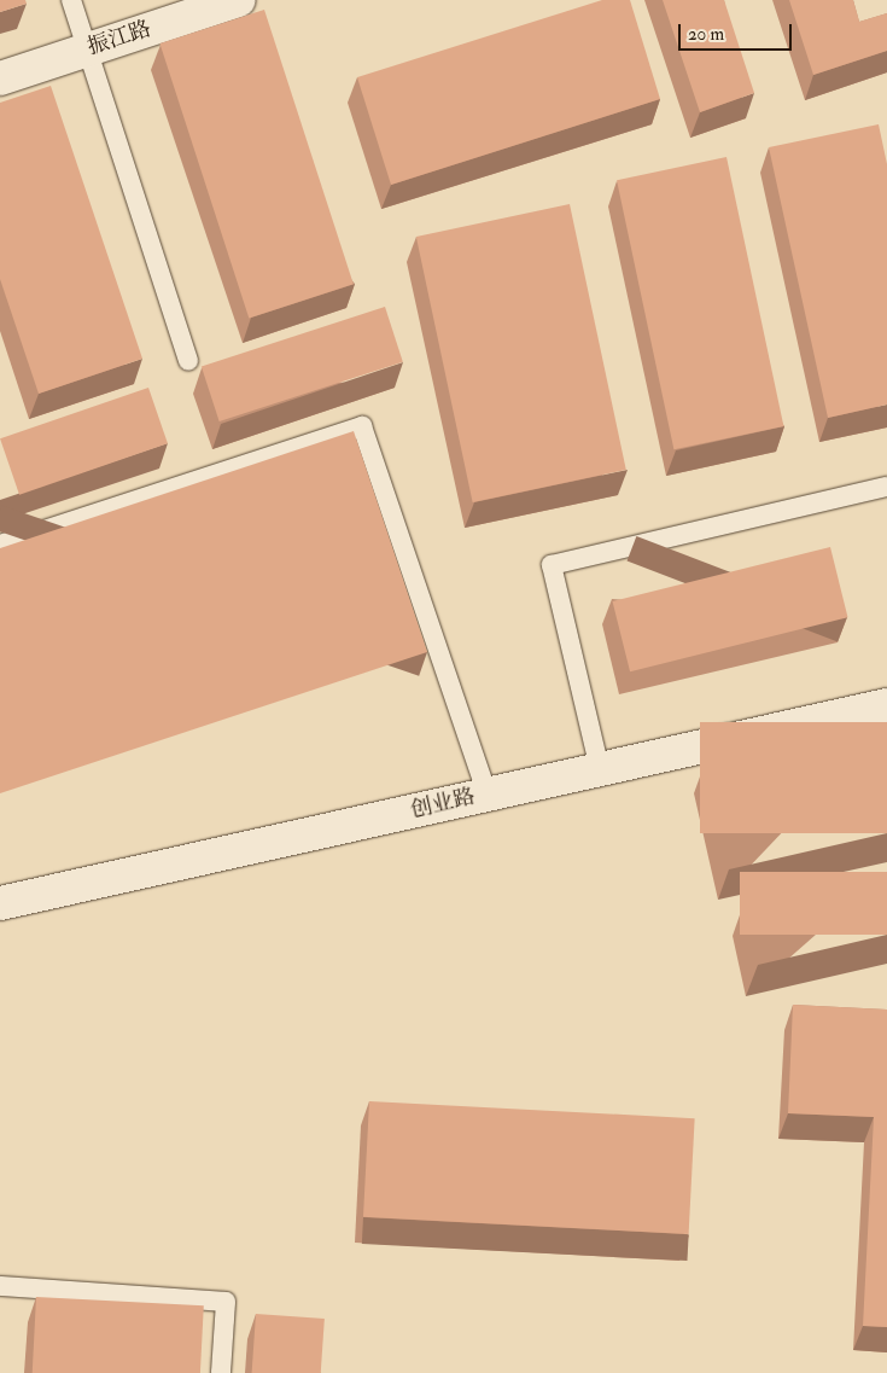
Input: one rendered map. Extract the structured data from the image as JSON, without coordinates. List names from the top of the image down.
{
  "streets": {
    "street": ["振江路", "创业路"]
  },
  "scale_bar": "20 m"
}
